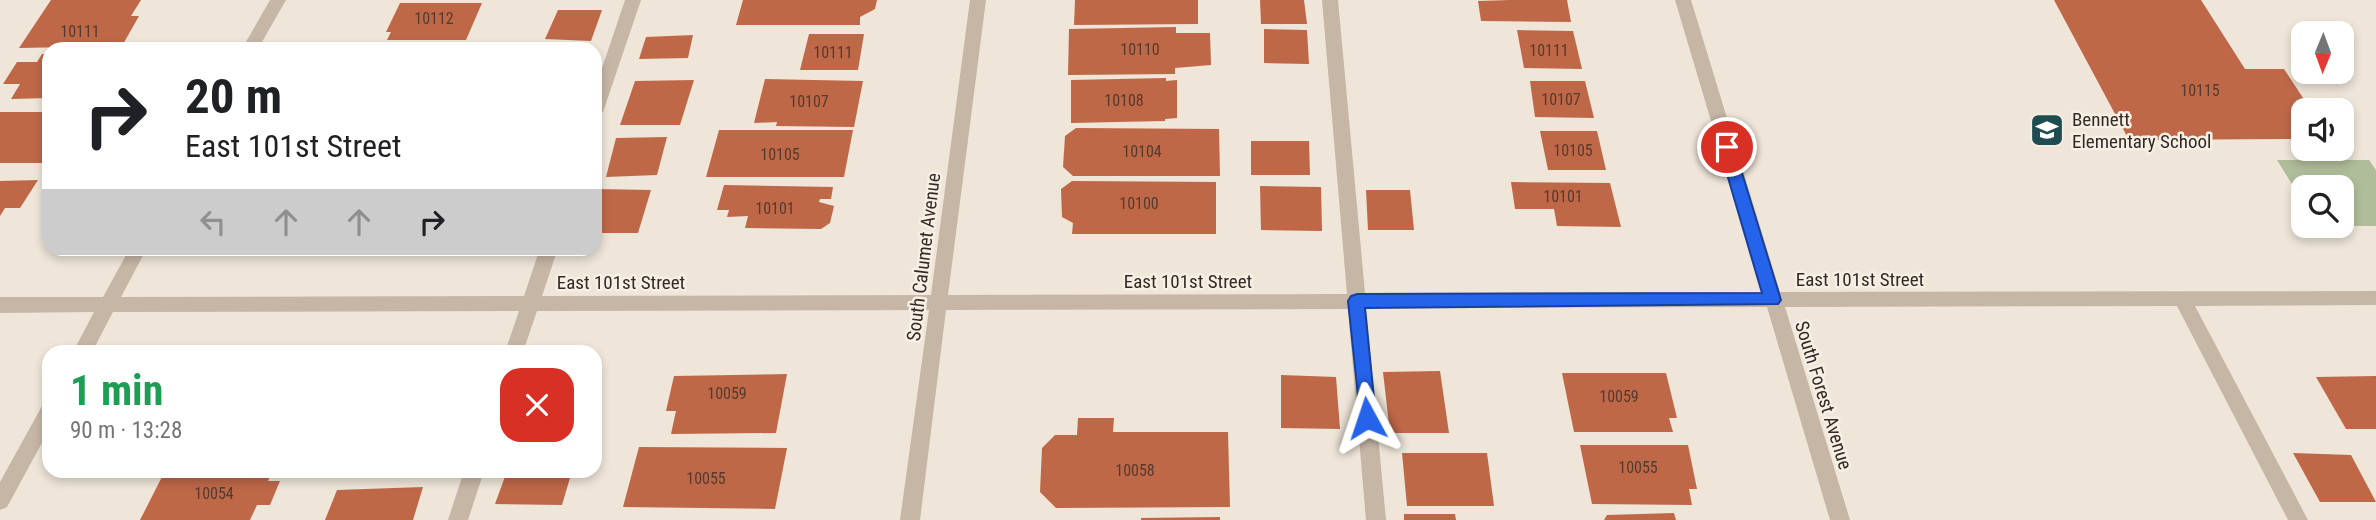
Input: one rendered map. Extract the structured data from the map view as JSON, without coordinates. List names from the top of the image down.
{
  "streets": {
    "street": ["South Calumet Avenue", "East 101st Street", "South Forest Avenue"]
  },
  "crossings": [
    ["South Calumet Avenue", "East 101st Street"],
    ["East 101st Street", "South Forest Avenue"]
  ],
  "places": {
    "school or university": ["Bennett Elementary School"]
  },
  "house_numbers": [
    "10112",
    "10111",
    "10110",
    "10111",
    "10111",
    "10115",
    "10107",
    "10108",
    "10107",
    "10105",
    "10104",
    "10105",
    "10101",
    "10100",
    "10101",
    "10059",
    "10059",
    "10055",
    "10058",
    "10055",
    "10054"
  ],
  "north": "bottom",
  "page": {
    "turn": ["20 m", "East 101st Street"],
    "heading": ["1 min", "90 m · 13:28"]
  }
}
